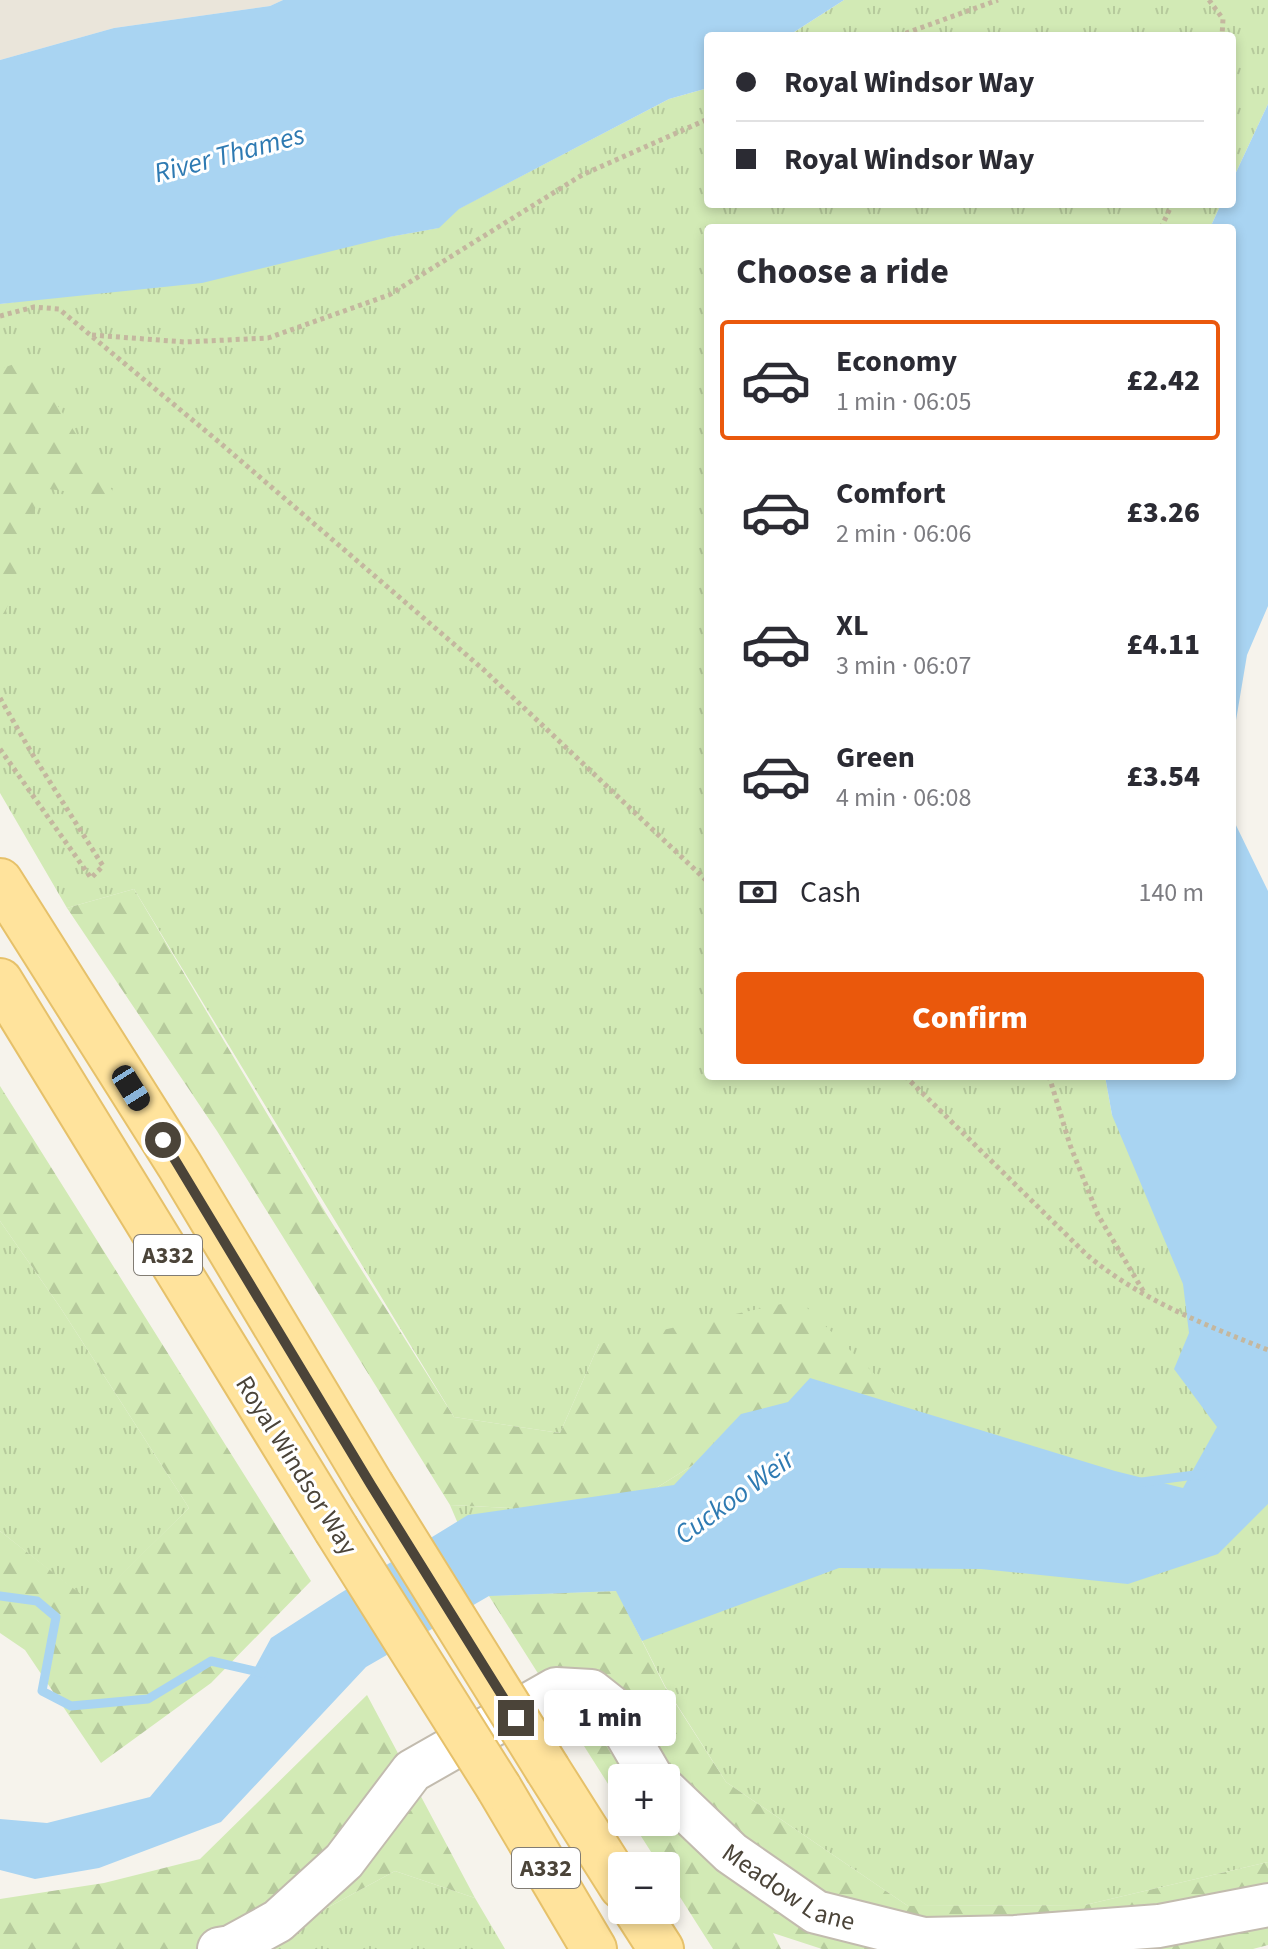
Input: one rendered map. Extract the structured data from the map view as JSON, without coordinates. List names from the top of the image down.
{
  "streets": {
    "main road": ["A332", "Royal Windsor Way"],
    "lane": ["Meadow Lane"]
  },
  "water": ["River Thames", "Cuckoo Weir"],
  "page": {
    "banner": ["Royal Windsor Way", "Royal Windsor Way"],
    "heading": "Choose a ride",
    "list": [
      {
        "name": "Economy",
        "note": "1 min · 06:05",
        "value": "£2.42"
      },
      {
        "name": "Comfort",
        "note": "2 min · 06:06",
        "value": "£3.26"
      },
      {
        "name": "XL",
        "note": "3 min · 06:07",
        "value": "£4.11"
      },
      {
        "name": "Green",
        "note": "4 min · 06:08",
        "value": "£3.54"
      }
    ],
    "pay": ["Cash", "140 m"],
    "buttons": "Confirm",
    "bubble": "1 min",
    "map_buttons": ["+", "−"]
  }
}
